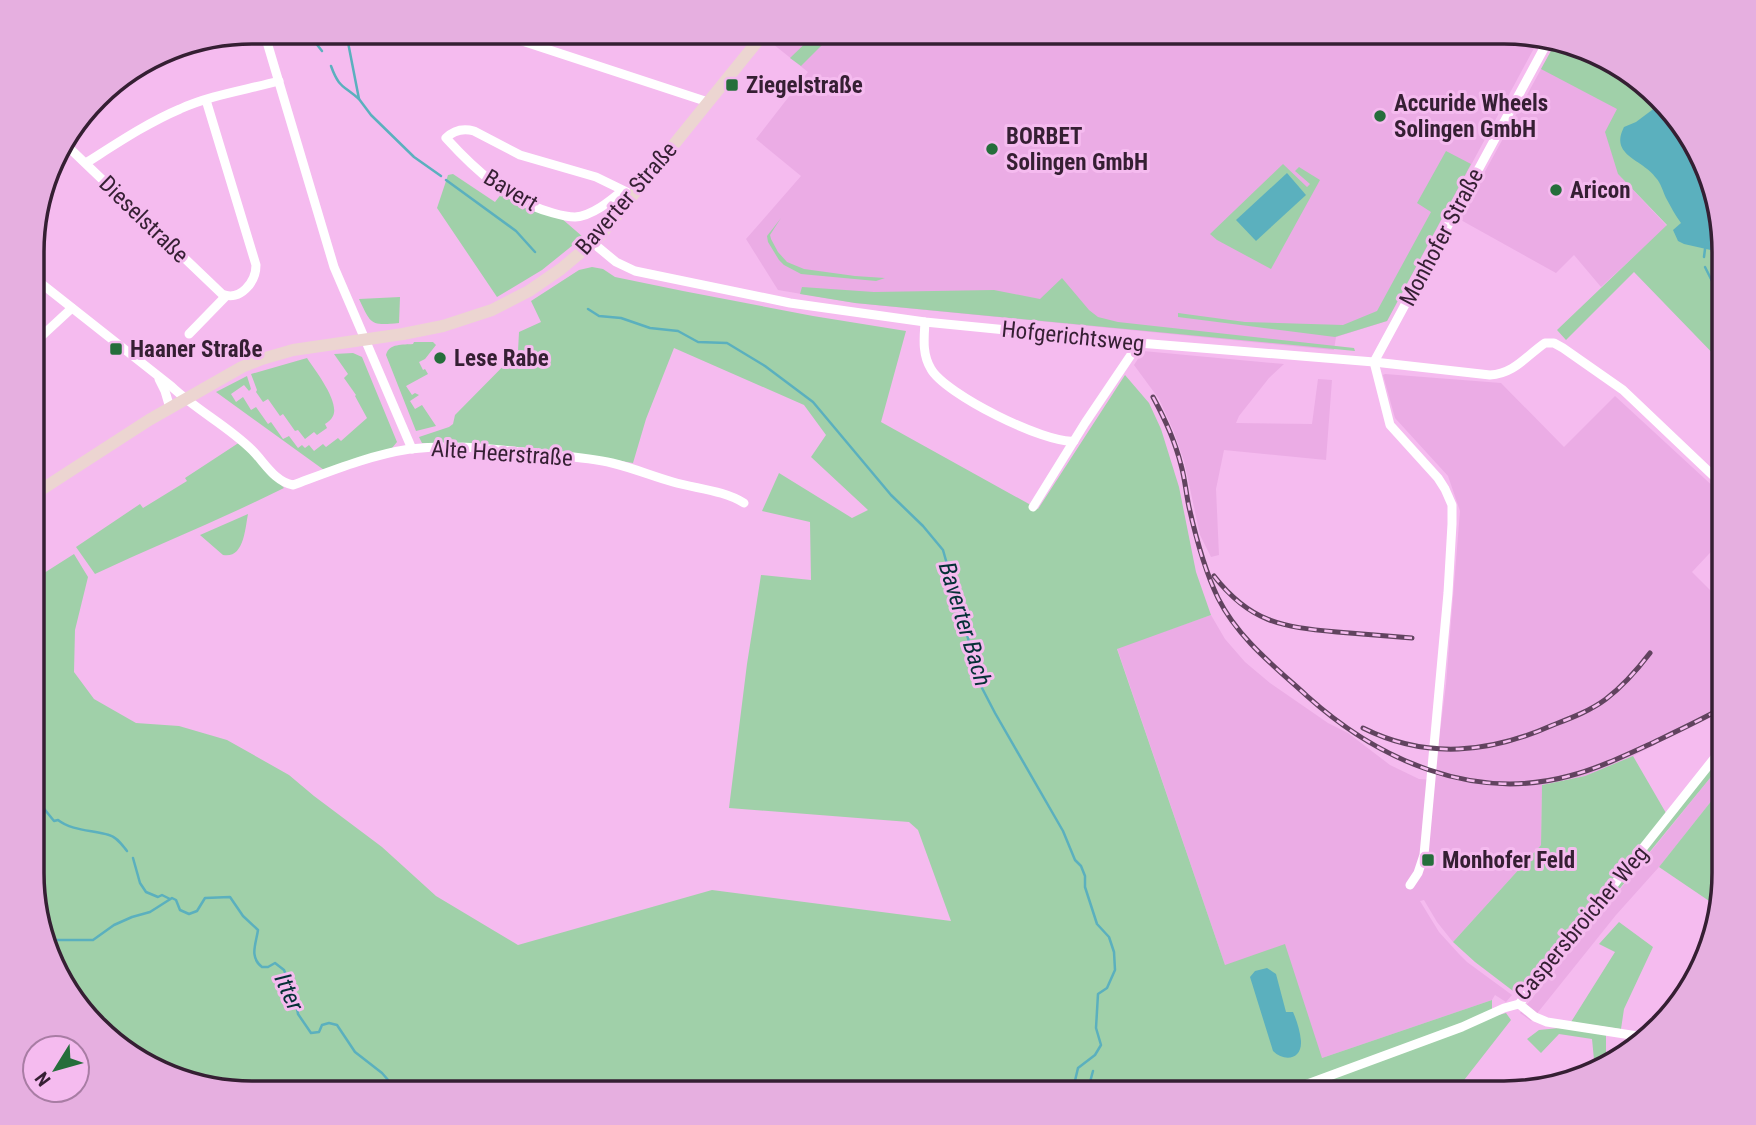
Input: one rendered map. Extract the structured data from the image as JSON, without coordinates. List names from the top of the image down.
{
  "streets": {
    "main road": ["Baverter Straße"],
    "street": [
      "Bavert",
      "Dieselstraße",
      "Monhofer Straße",
      "Hofgerichtsweg",
      "Alte Heerstraße",
      "Caspersbroicher Weg"
    ]
  },
  "crossings": [
    ["Bavert", "Baverter Straße"],
    ["Baverter Straße", "Hofgerichtsweg"],
    ["Monhofer Straße", "Hofgerichtsweg"]
  ],
  "water": ["Baverter Bach", "Itter"],
  "places": {
    "transit": ["Ziegelstraße", "Haaner Straße", "Monhofer Feld"],
    "other": [
      "Accuride Wheels Solingen GmbH",
      "BORBET Solingen GmbH",
      "Aricon",
      "Lese Rabe"
    ]
  },
  "north": "bottom left"
}
